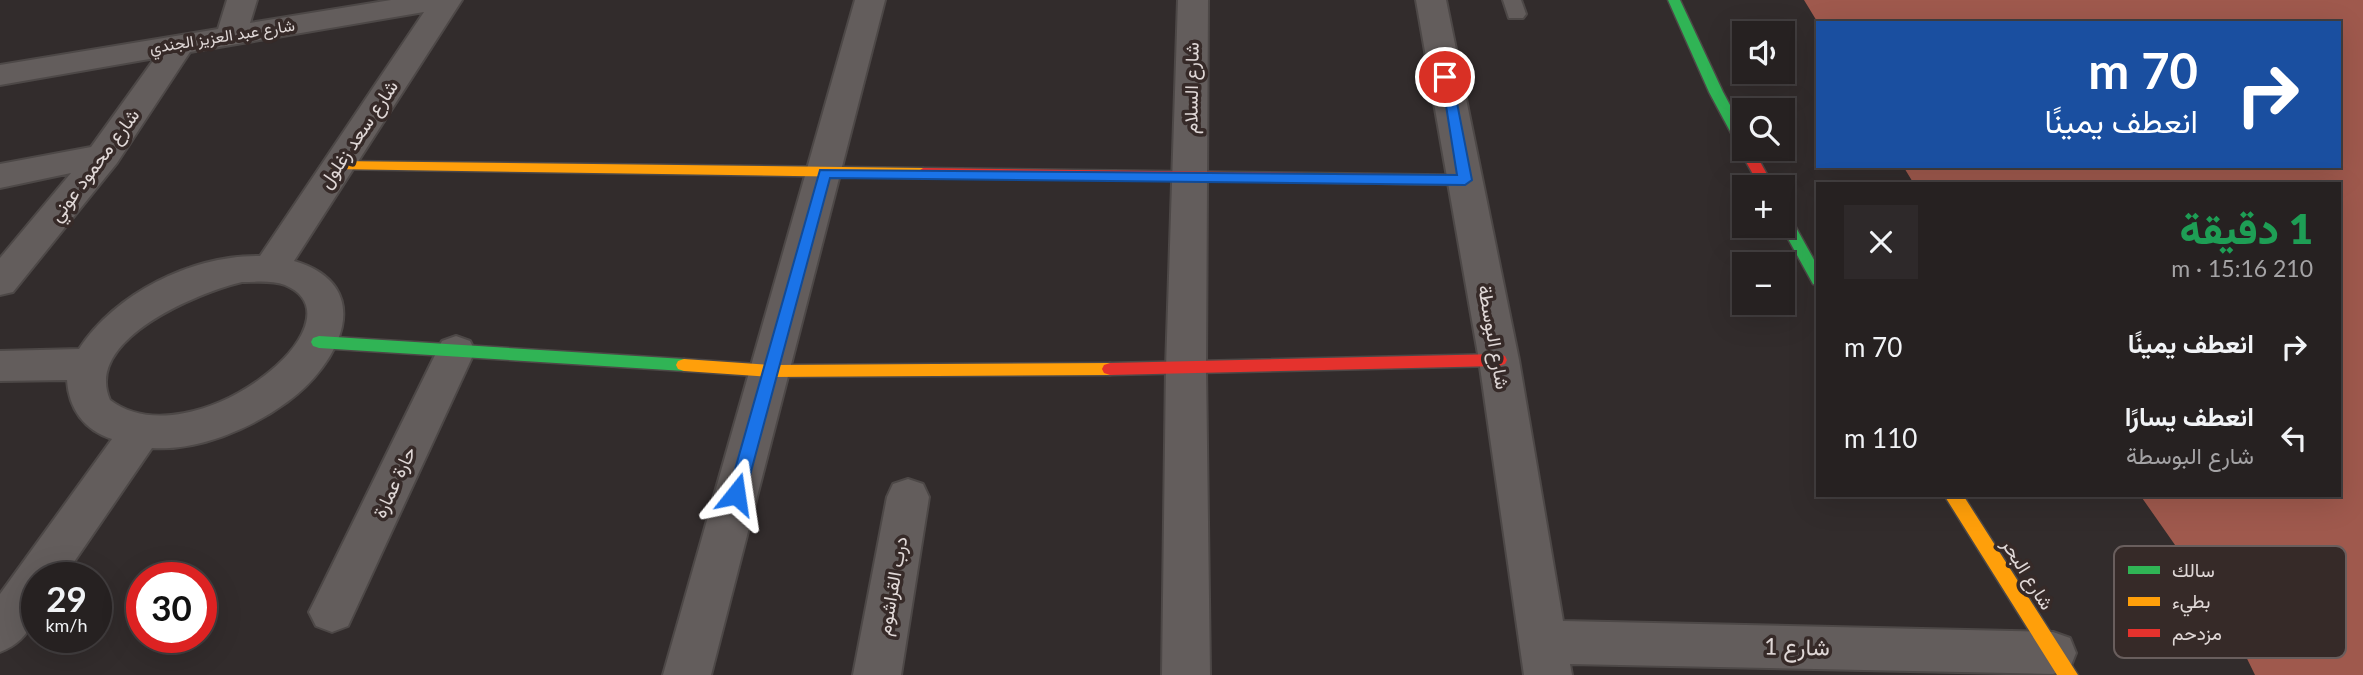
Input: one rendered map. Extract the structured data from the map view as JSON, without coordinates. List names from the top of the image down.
{
  "streets": {
    "street": [
      "شارع عبد العزيز الجندي",
      "شارع السلام",
      "شارع سعد زغلول",
      "شارع محمود عوني",
      "شارع البوسطة",
      "حارة عمارة",
      "شارع البحر",
      "درب القراشوم",
      "شارع 1"
    ]
  },
  "crossings": [
    ["شارع عبد العزيز الجندي", "شارع سعد زغلول"],
    ["شارع عبد العزيز الجندي", "شارع محمود عوني"],
    ["شارع البوسطة", "شارع 1"],
    ["شارع البحر", "شارع 1"]
  ],
  "legend": ["سالك", "بطيء", "مزدحم"],
  "page": {
    "map_buttons": ["+", "−"],
    "turn": ["70 m", "انعطف يمينًا"],
    "heading": ["1 دقيقة", "210 m · 15:16"],
    "list": [
      {
        "name": "انعطف يمينًا",
        "value": "70 m"
      },
      {
        "name": "انعطف يسارًا",
        "note": "شارع البوسطة",
        "value": "110 m"
      }
    ],
    "speed": "29 km/h",
    "limit": "30"
  }
}
